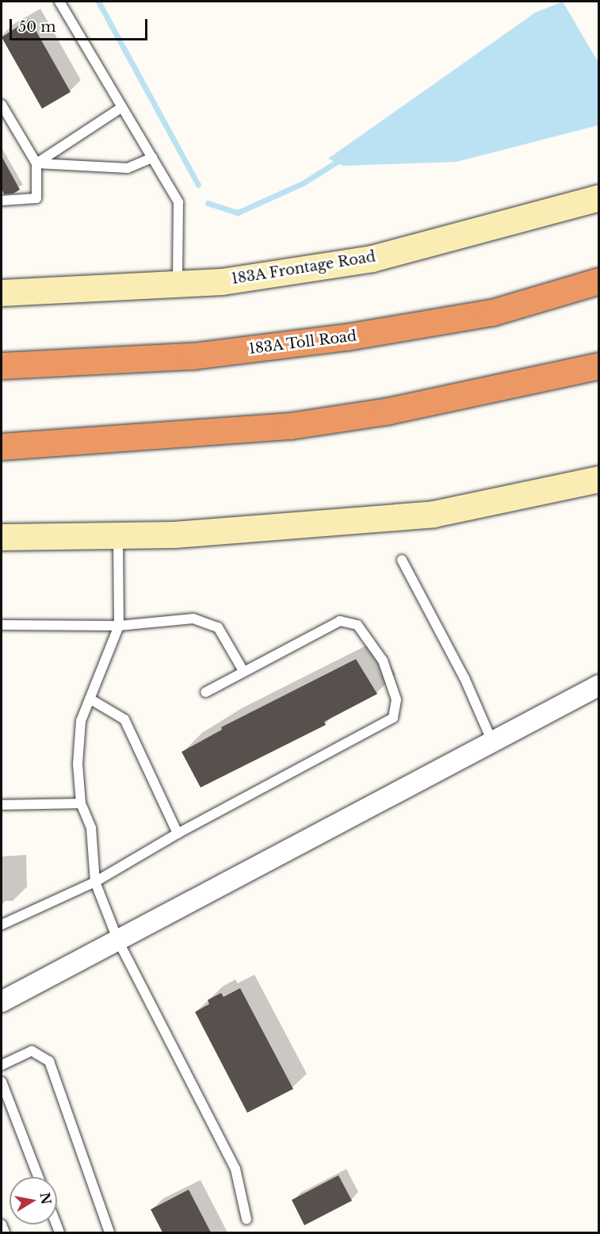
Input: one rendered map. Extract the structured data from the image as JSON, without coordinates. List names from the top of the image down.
{
  "streets": {
    "highway": ["183A Toll Road"],
    "main road": ["183A Frontage Road"]
  },
  "scale_bar": "50 m",
  "north": "right"
}
